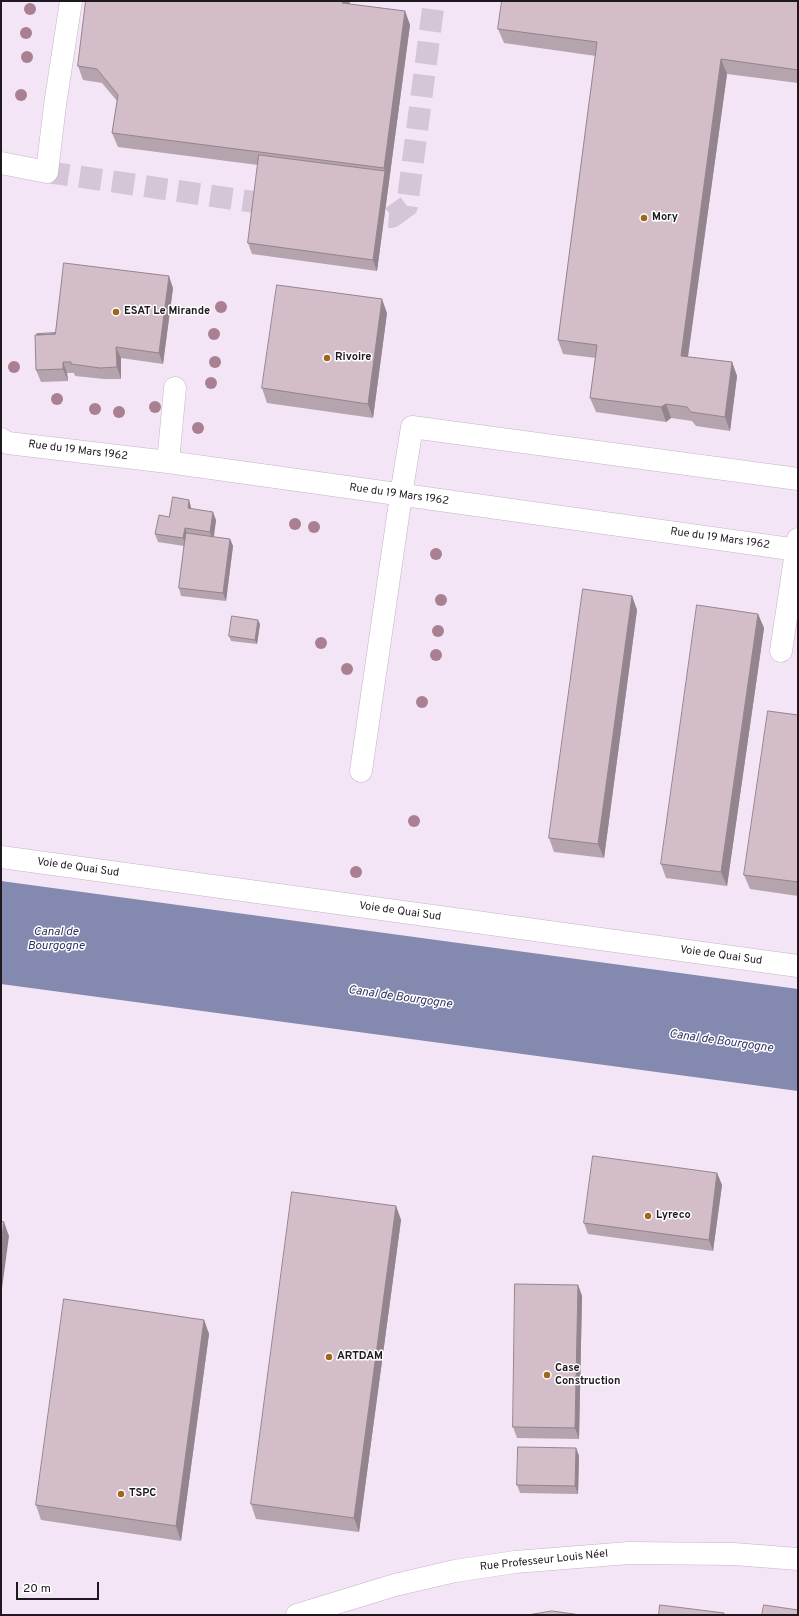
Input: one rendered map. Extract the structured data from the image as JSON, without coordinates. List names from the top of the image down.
{
  "streets": {
    "street": ["Rue du 19 Mars 1962", "Voie de Quai Sud", "Rue Professeur Louis Néel"]
  },
  "water": ["Canal de Bourgogne"],
  "places": [
    "Mory",
    "ESAT Le Mirande",
    "Rivoire",
    "Lyreco",
    "ARTDAM",
    "Case Construction",
    "TSPC"
  ],
  "scale_bar": "20 m"
}
